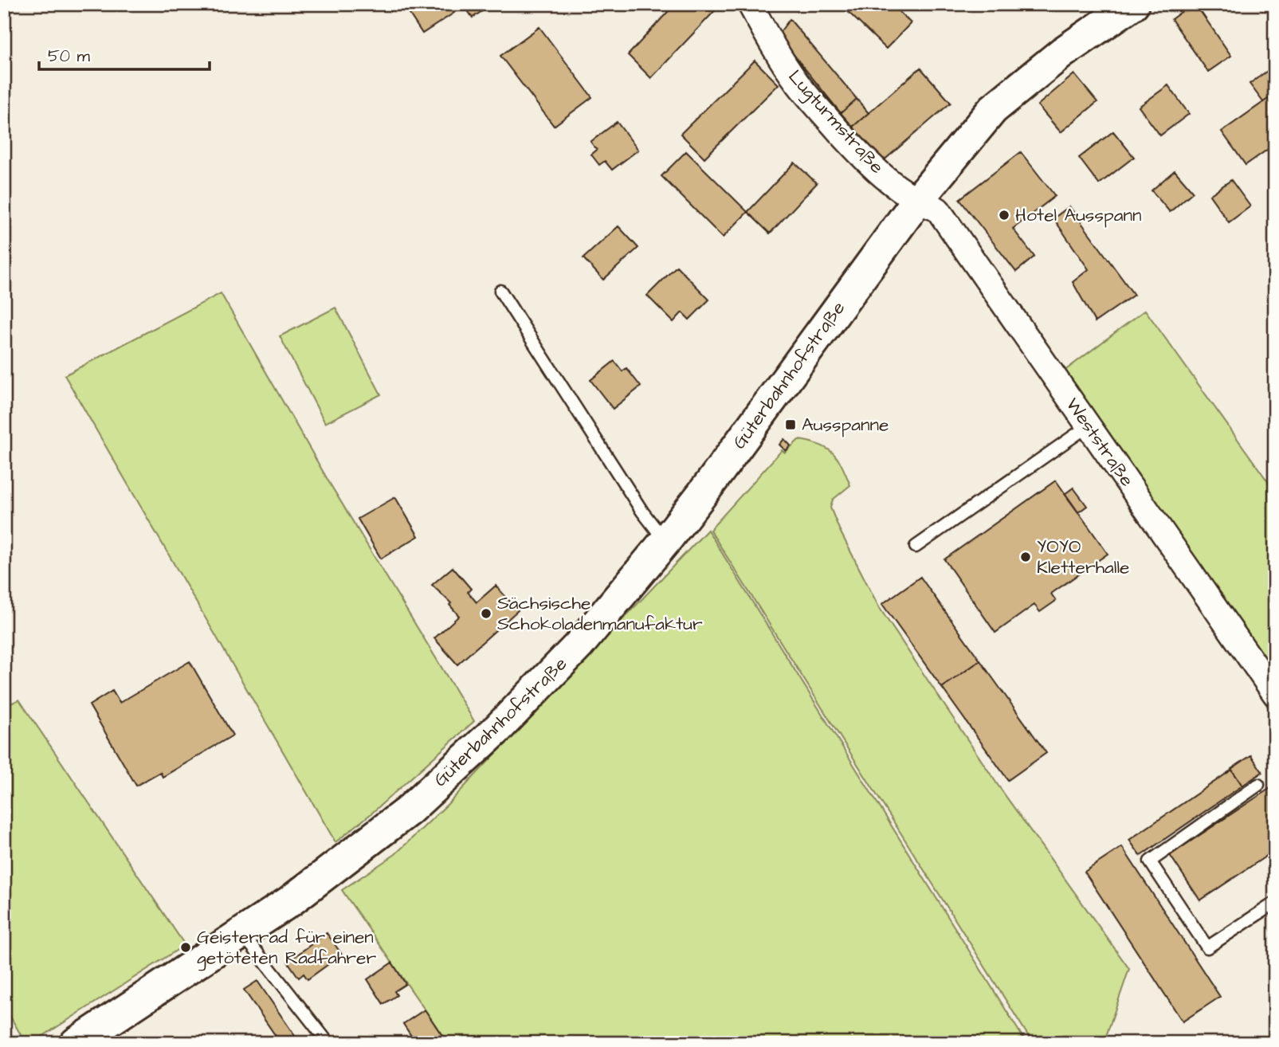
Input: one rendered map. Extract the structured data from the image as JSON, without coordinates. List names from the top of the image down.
{
  "streets": {
    "main road": ["Güterbahnhofstraße"],
    "street": ["Lugturmstraße", "Weststraße"]
  },
  "crossings": [
    ["Lugturmstraße", "Güterbahnhofstraße"],
    ["Lugturmstraße", "Weststraße"],
    ["Güterbahnhofstraße", "Weststraße"]
  ],
  "places": {
    "other": [
      "Hotel Ausspann",
      "YOYO Kletterhalle",
      "Sächsische Schokoladenmanufaktur",
      "Geisterrad für einen getöteten Radfahrer"
    ],
    "transit": ["Ausspanne"]
  },
  "scale_bar": "50 m"
}
